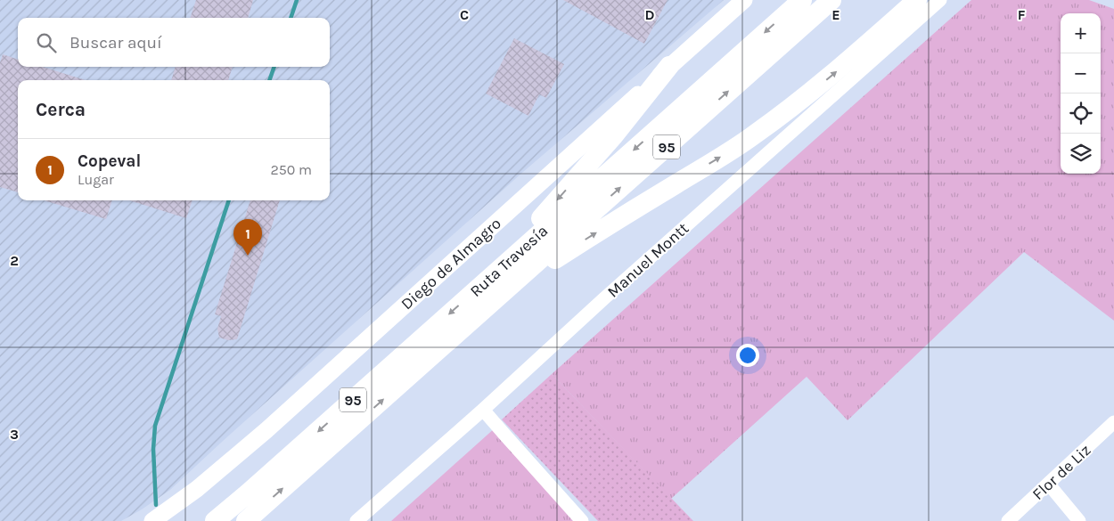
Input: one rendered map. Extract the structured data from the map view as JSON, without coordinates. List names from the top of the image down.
{
  "streets": {
    "highway": ["95", "Ruta Travesía"],
    "main road": ["Diego de Almagro"],
    "street": ["Manuel Montt", "Flor de Liz"]
  },
  "page": {
    "map_buttons": ["+", "−"],
    "search": "Buscar aquí",
    "heading": "Cerca",
    "list": [
      {
        "mark": "1",
        "name": "Copeval",
        "note": "Lugar",
        "value": "250 m"
      }
    ],
    "pins": "1"
  },
  "grid": {
    "columns": [
      "C",
      "D",
      "E",
      "F"
    ],
    "rows": ["2", "3"]
  }
}
